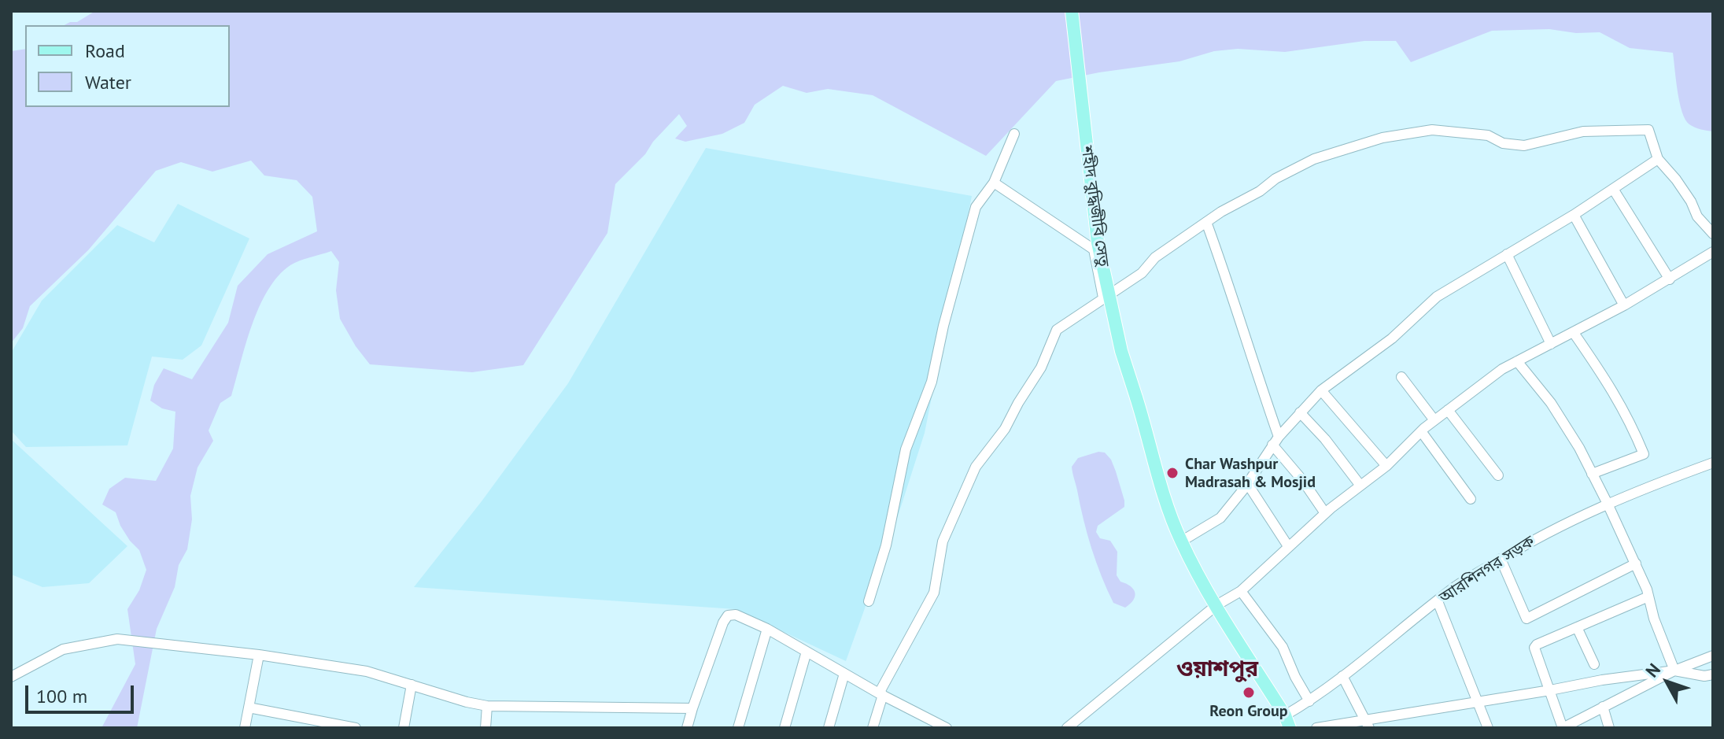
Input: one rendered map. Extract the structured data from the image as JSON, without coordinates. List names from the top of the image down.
{
  "streets": {
    "main road": ["শহীদ বুদ্ধিজীবি সেতু"],
    "street": ["আরশিনগর সড়ক"]
  },
  "crossings": [
    ["শহীদ বুদ্ধিজীবি সেতু", "আরশিনগর সড়ক"]
  ],
  "districts": ["ওয়াশপুর"],
  "places": ["Char Washpur Madrasah & Mosjid", "Reon Group"],
  "legend": ["Road", "Water"],
  "scale_bar": "100 m",
  "north": "top left"
}
